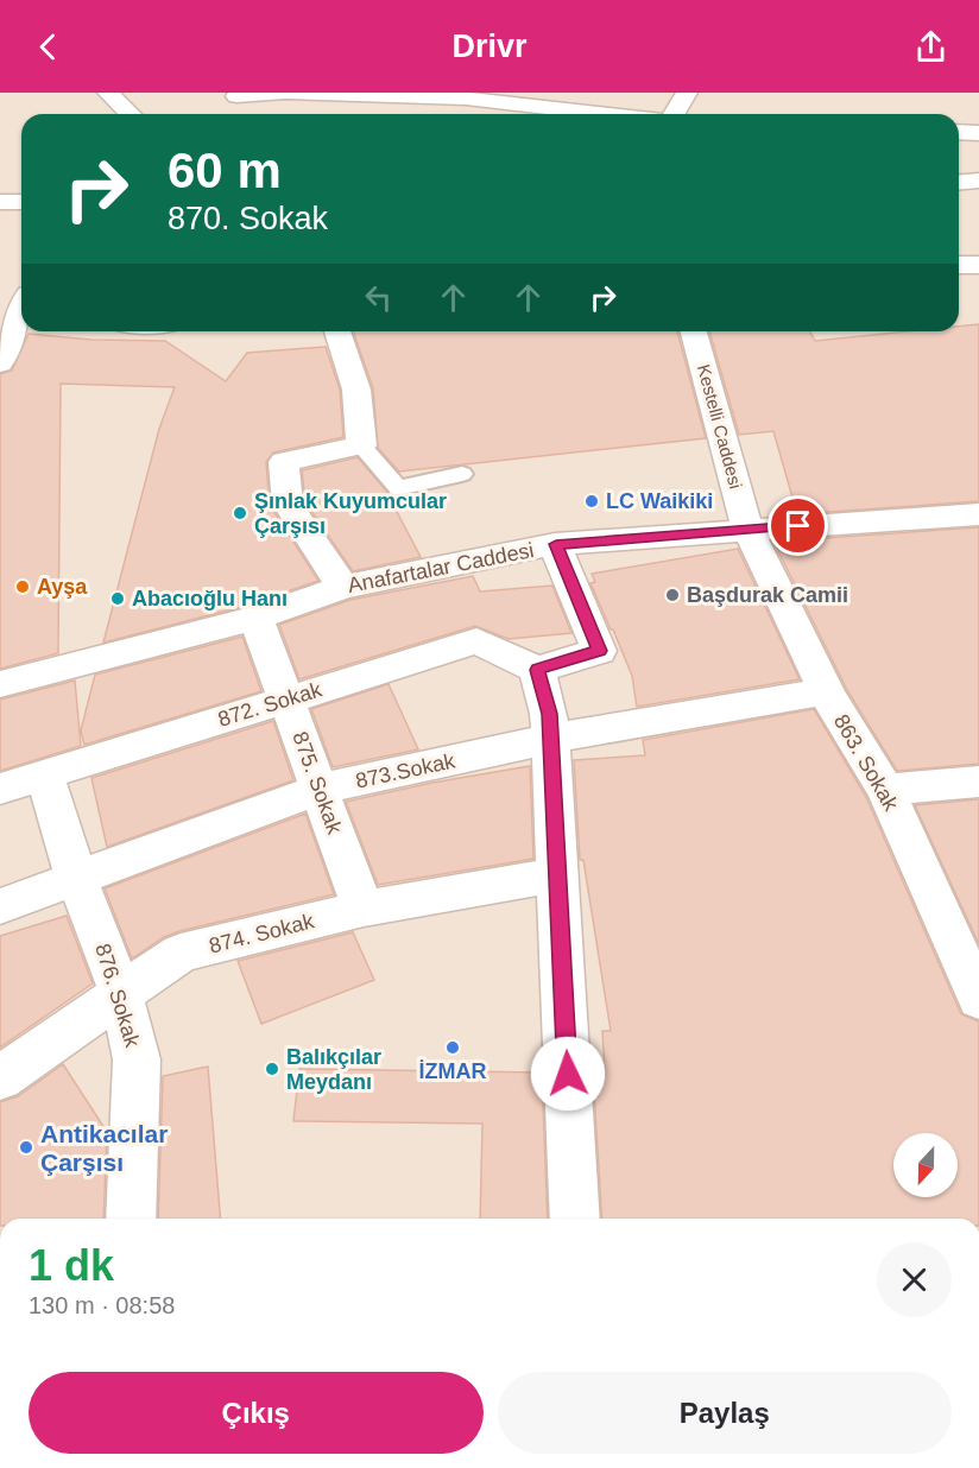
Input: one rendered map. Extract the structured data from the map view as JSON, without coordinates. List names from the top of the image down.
{
  "streets": {
    "street": [
      "Kestelli Caddesi",
      "Anafartalar Caddesi",
      "872. Sokak",
      "863. Sokak",
      "873.Sokak",
      "875. Sokak",
      "874. Sokak",
      "876. Sokak"
    ]
  },
  "crossings": [
    ["Kestelli Caddesi", "Anafartalar Caddesi"],
    ["Kestelli Caddesi", "863. Sokak"],
    ["Anafartalar Caddesi", "863. Sokak"],
    ["Anafartalar Caddesi", "875. Sokak"],
    ["872. Sokak", "875. Sokak"],
    ["872. Sokak", "876. Sokak"],
    ["863. Sokak", "873.Sokak"],
    ["873.Sokak", "875. Sokak"],
    ["873.Sokak", "876. Sokak"],
    ["875. Sokak", "874. Sokak"],
    ["874. Sokak", "876. Sokak"]
  ],
  "places": [
    "LC Waikiki",
    "Şınlak Kuyumcular Çarşısı",
    "Ayşa",
    "Başdurak Camii",
    "Abacıoğlu Hanı",
    "İZMAR",
    "Balıkçılar Meydanı",
    "Antikacılar Çarşısı"
  ],
  "north": "bottom",
  "page": {
    "header": "Drivr",
    "turn": ["60 m", "870. Sokak"],
    "heading": ["1 dk", "130 m · 08:58"],
    "buttons": ["Çıkış", "Paylaş"]
  }
}
